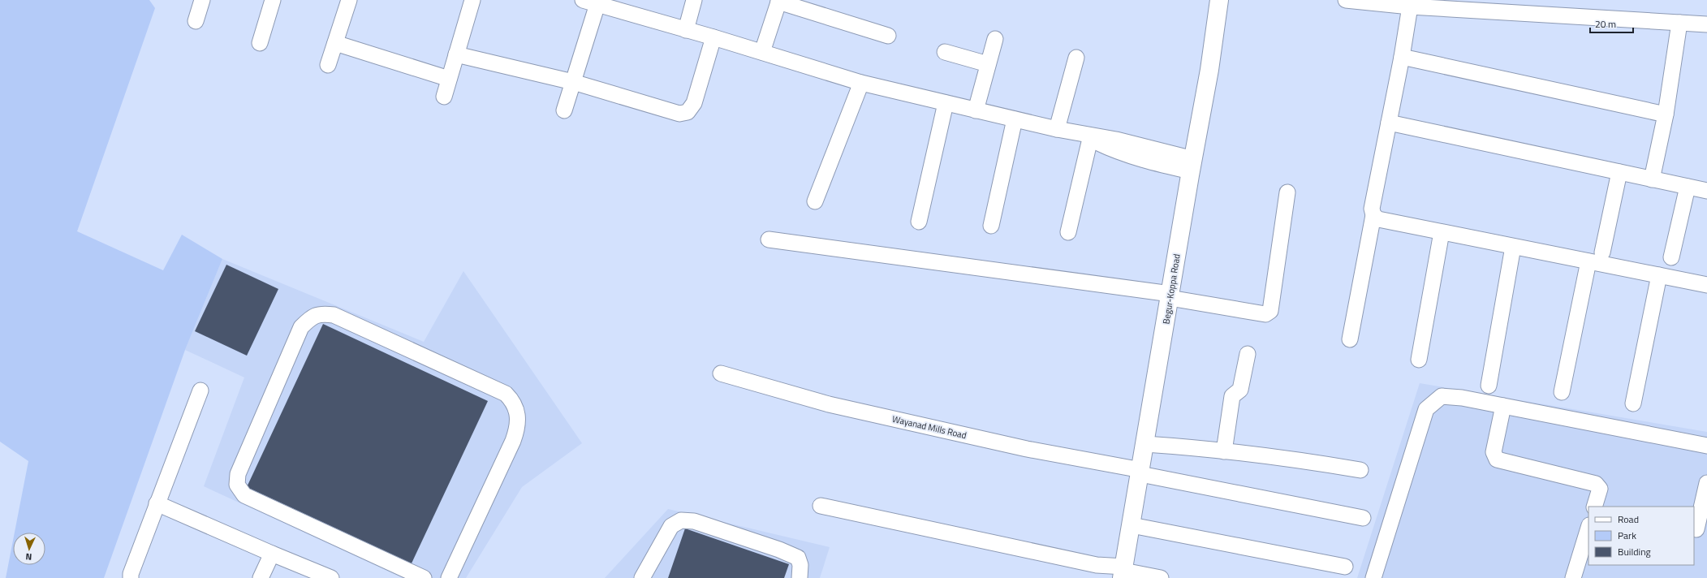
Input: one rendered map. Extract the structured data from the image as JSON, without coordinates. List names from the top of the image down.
{
  "streets": {
    "main road": ["Begur-Koppa Road"],
    "street": ["Wayanad Mills Road"]
  },
  "crossings": [
    ["Begur-Koppa Road", "Wayanad Mills Road"]
  ],
  "legend": ["Road", "Park", "Building"],
  "scale_bar": "20 m",
  "north": "bottom"
}
